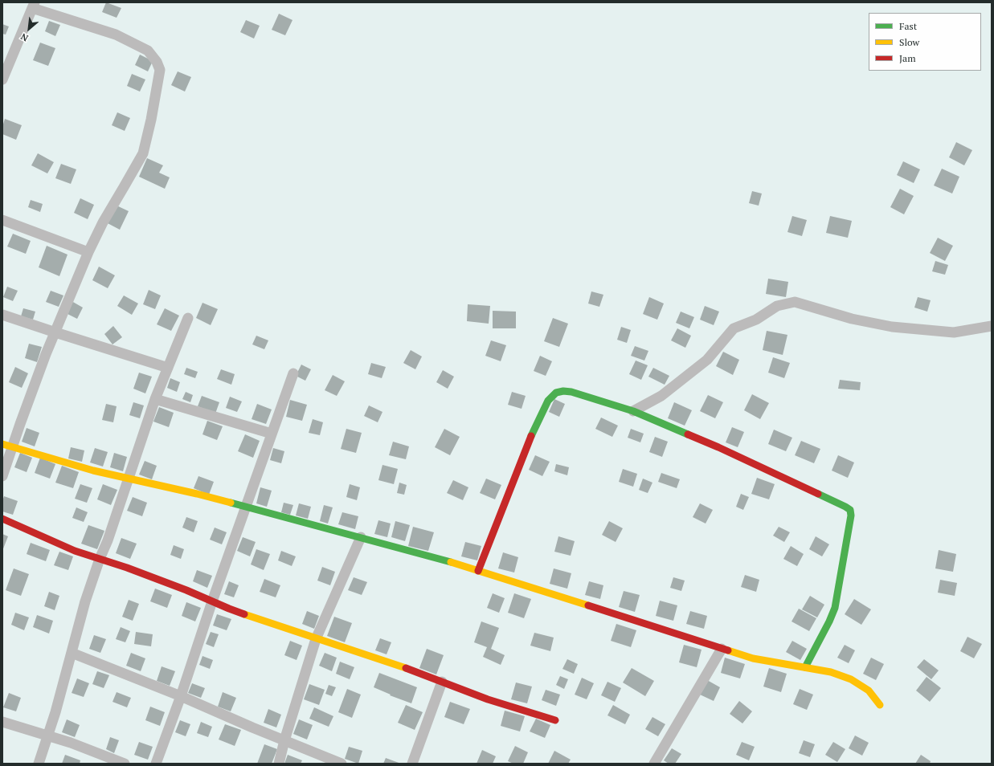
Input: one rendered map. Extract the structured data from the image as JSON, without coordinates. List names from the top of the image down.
{
  "legend": ["Fast", "Slow", "Jam"],
  "north": "bottom left"
}
